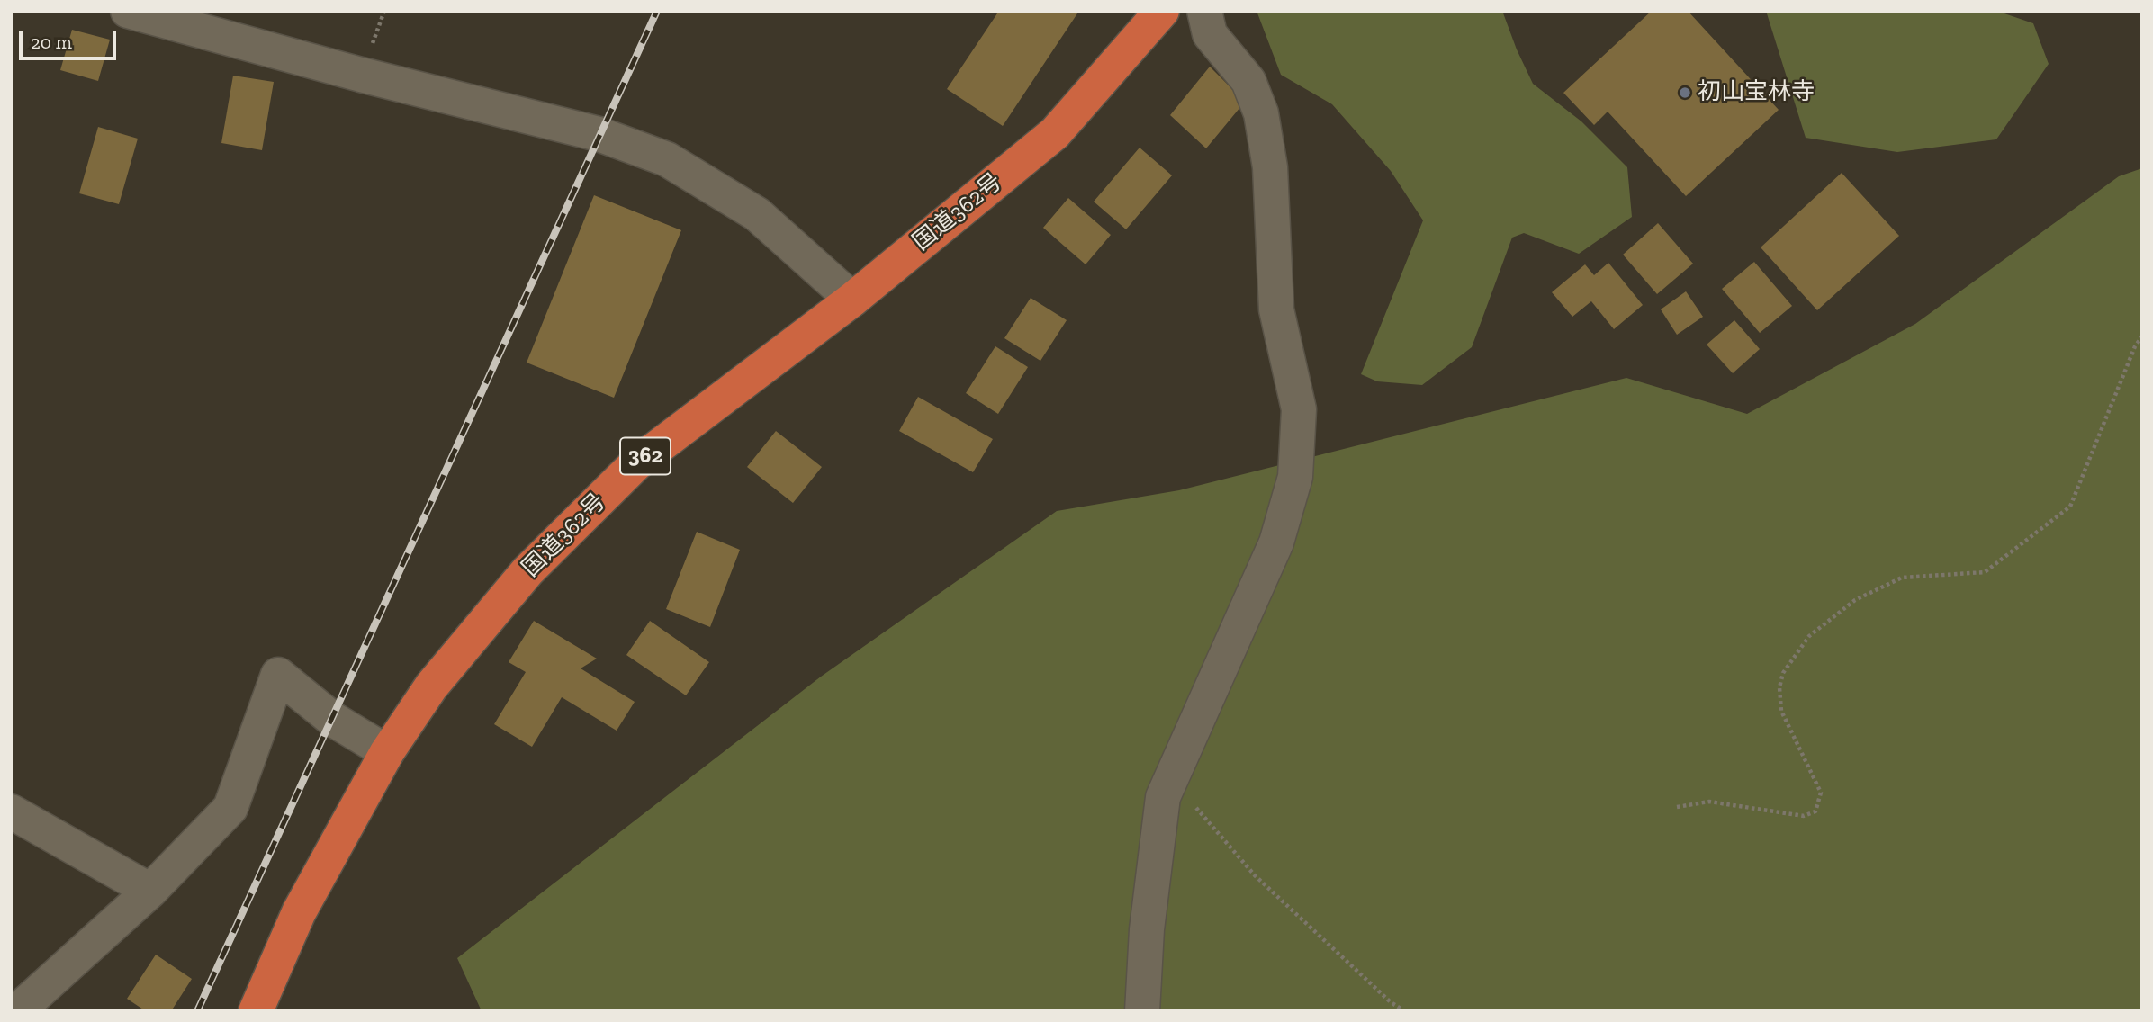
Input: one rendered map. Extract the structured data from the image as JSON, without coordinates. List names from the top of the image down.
{
  "streets": {
    "highway": ["国道362号", "362"]
  },
  "places": ["初山宝林寺"],
  "scale_bar": "20 m"
}
